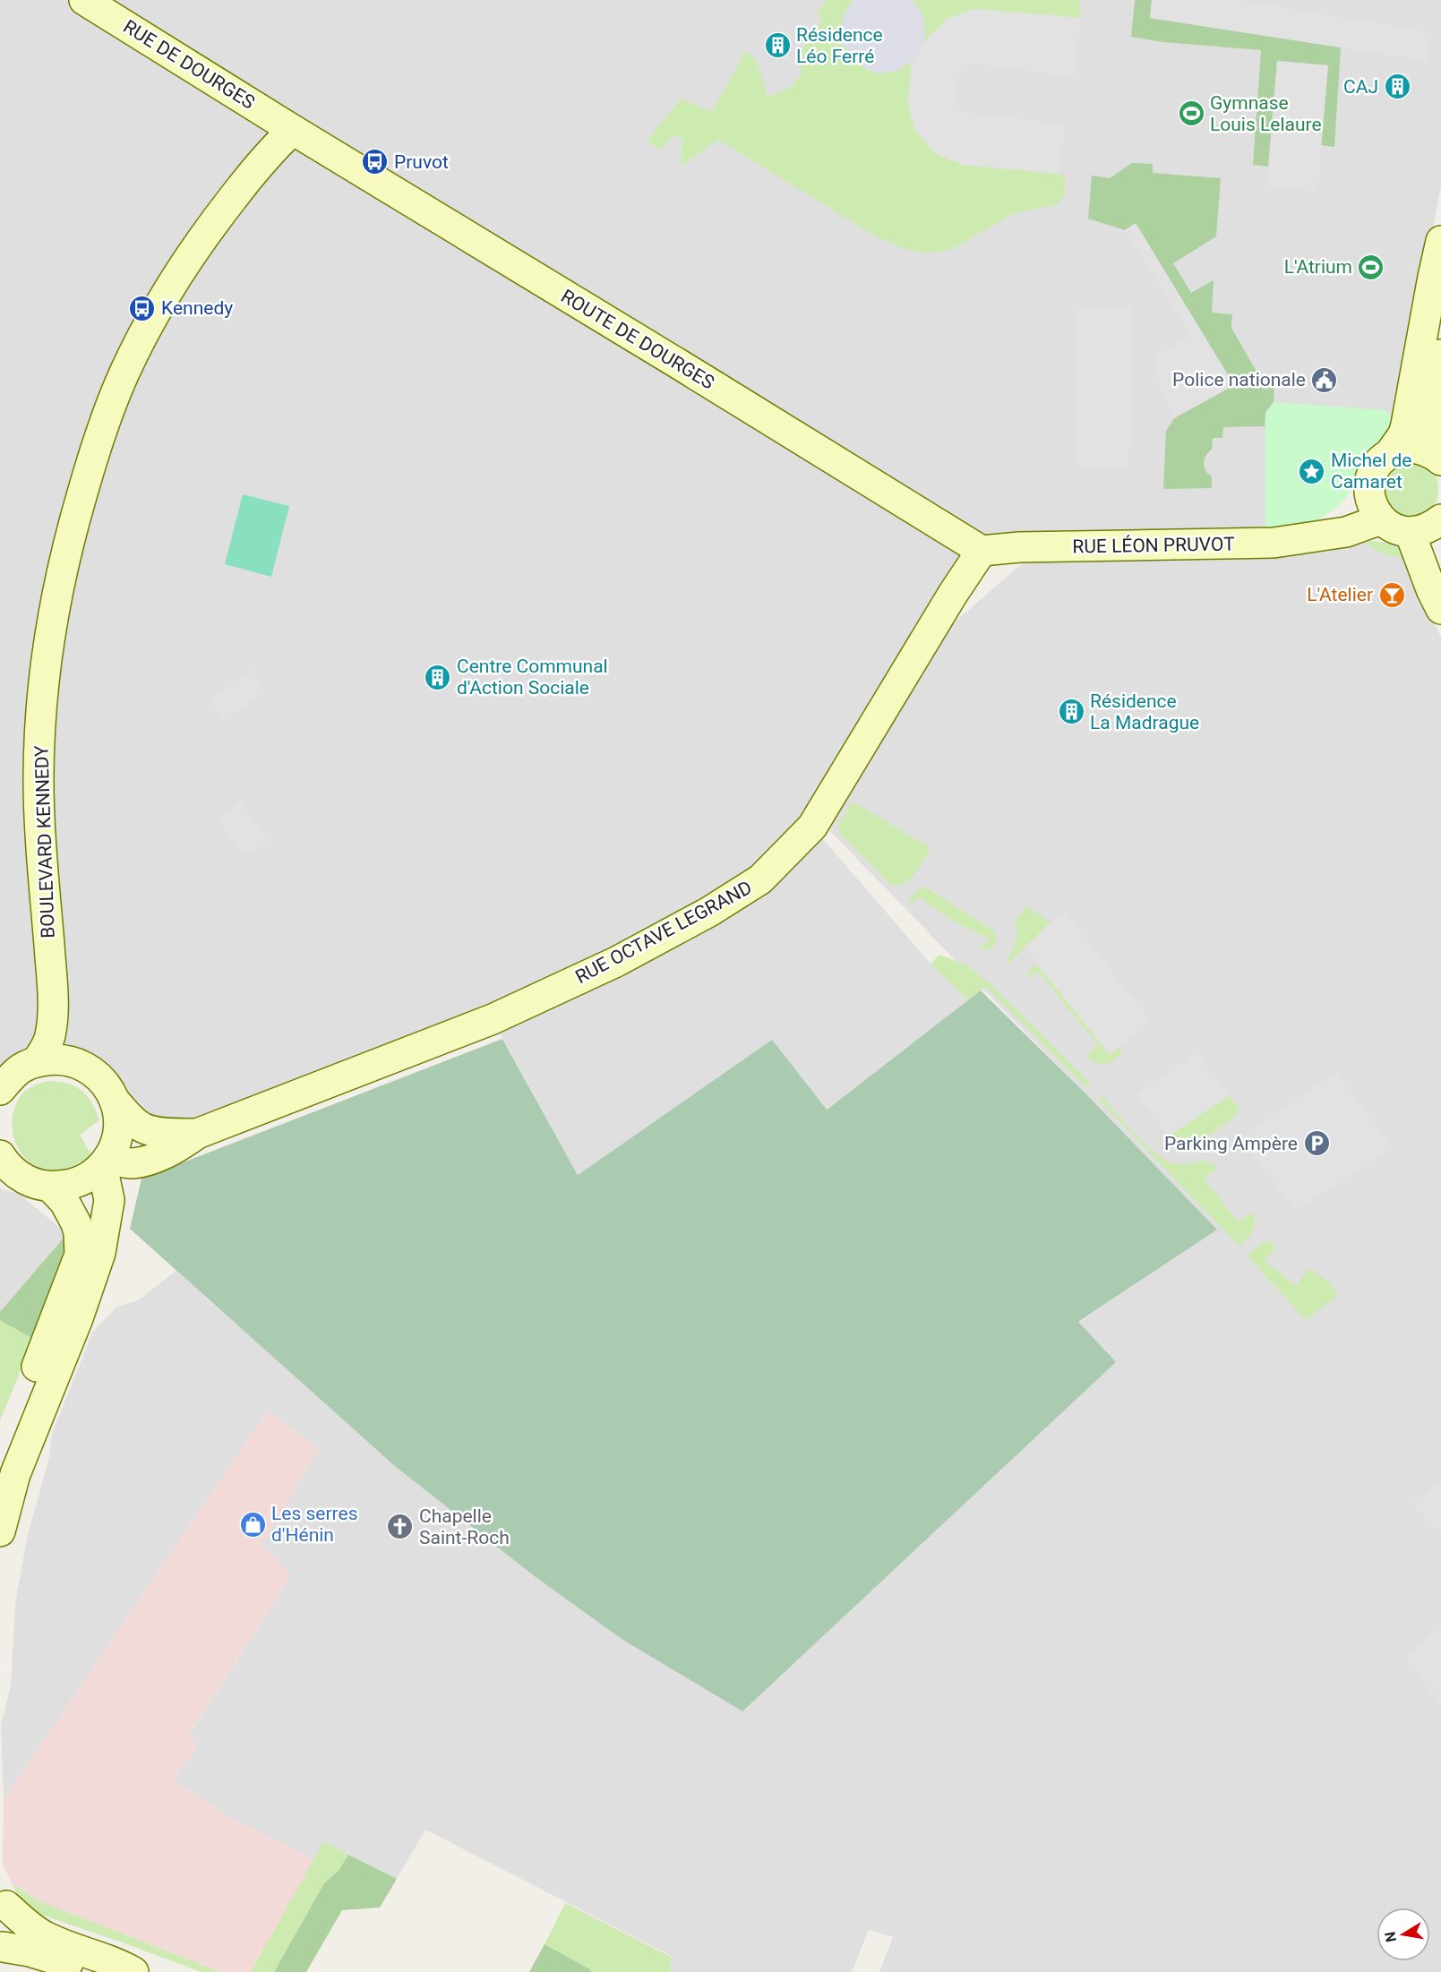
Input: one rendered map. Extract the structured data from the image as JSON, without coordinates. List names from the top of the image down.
{
  "streets": {
    "main road": [
      "RUE DE DOURGES",
      "ROUTE DE DOURGES",
      "RUE LÉON PRUVOT",
      "BOULEVARD KENNEDY",
      "RUE OCTAVE LEGRAND"
    ]
  },
  "crossings": [
    ["RUE DE DOURGES", "ROUTE DE DOURGES"],
    ["RUE DE DOURGES", "BOULEVARD KENNEDY"],
    ["ROUTE DE DOURGES", "RUE LÉON PRUVOT"],
    ["ROUTE DE DOURGES", "BOULEVARD KENNEDY"],
    ["ROUTE DE DOURGES", "RUE OCTAVE LEGRAND"],
    ["RUE LÉON PRUVOT", "RUE OCTAVE LEGRAND"],
    ["BOULEVARD KENNEDY", "RUE OCTAVE LEGRAND"]
  ],
  "places": {
    "building": [
      "Résidence Léo Ferré",
      "CAJ",
      "Centre Communal d'Action Sociale",
      "Résidence La Madrague"
    ],
    "sports": ["Gymnase Louis Lelaure", "L'Atrium"],
    "bus stop": ["Pruvot", "Kennedy"],
    "public building": ["Police nationale"],
    "place": ["Michel de Camaret"],
    "bar": ["L'Atelier"],
    "parking": ["Parking Ampère"],
    "shop": ["Les serres d'Hénin"],
    "church": ["Chapelle Saint-Roch"]
  },
  "north": "left"
}
